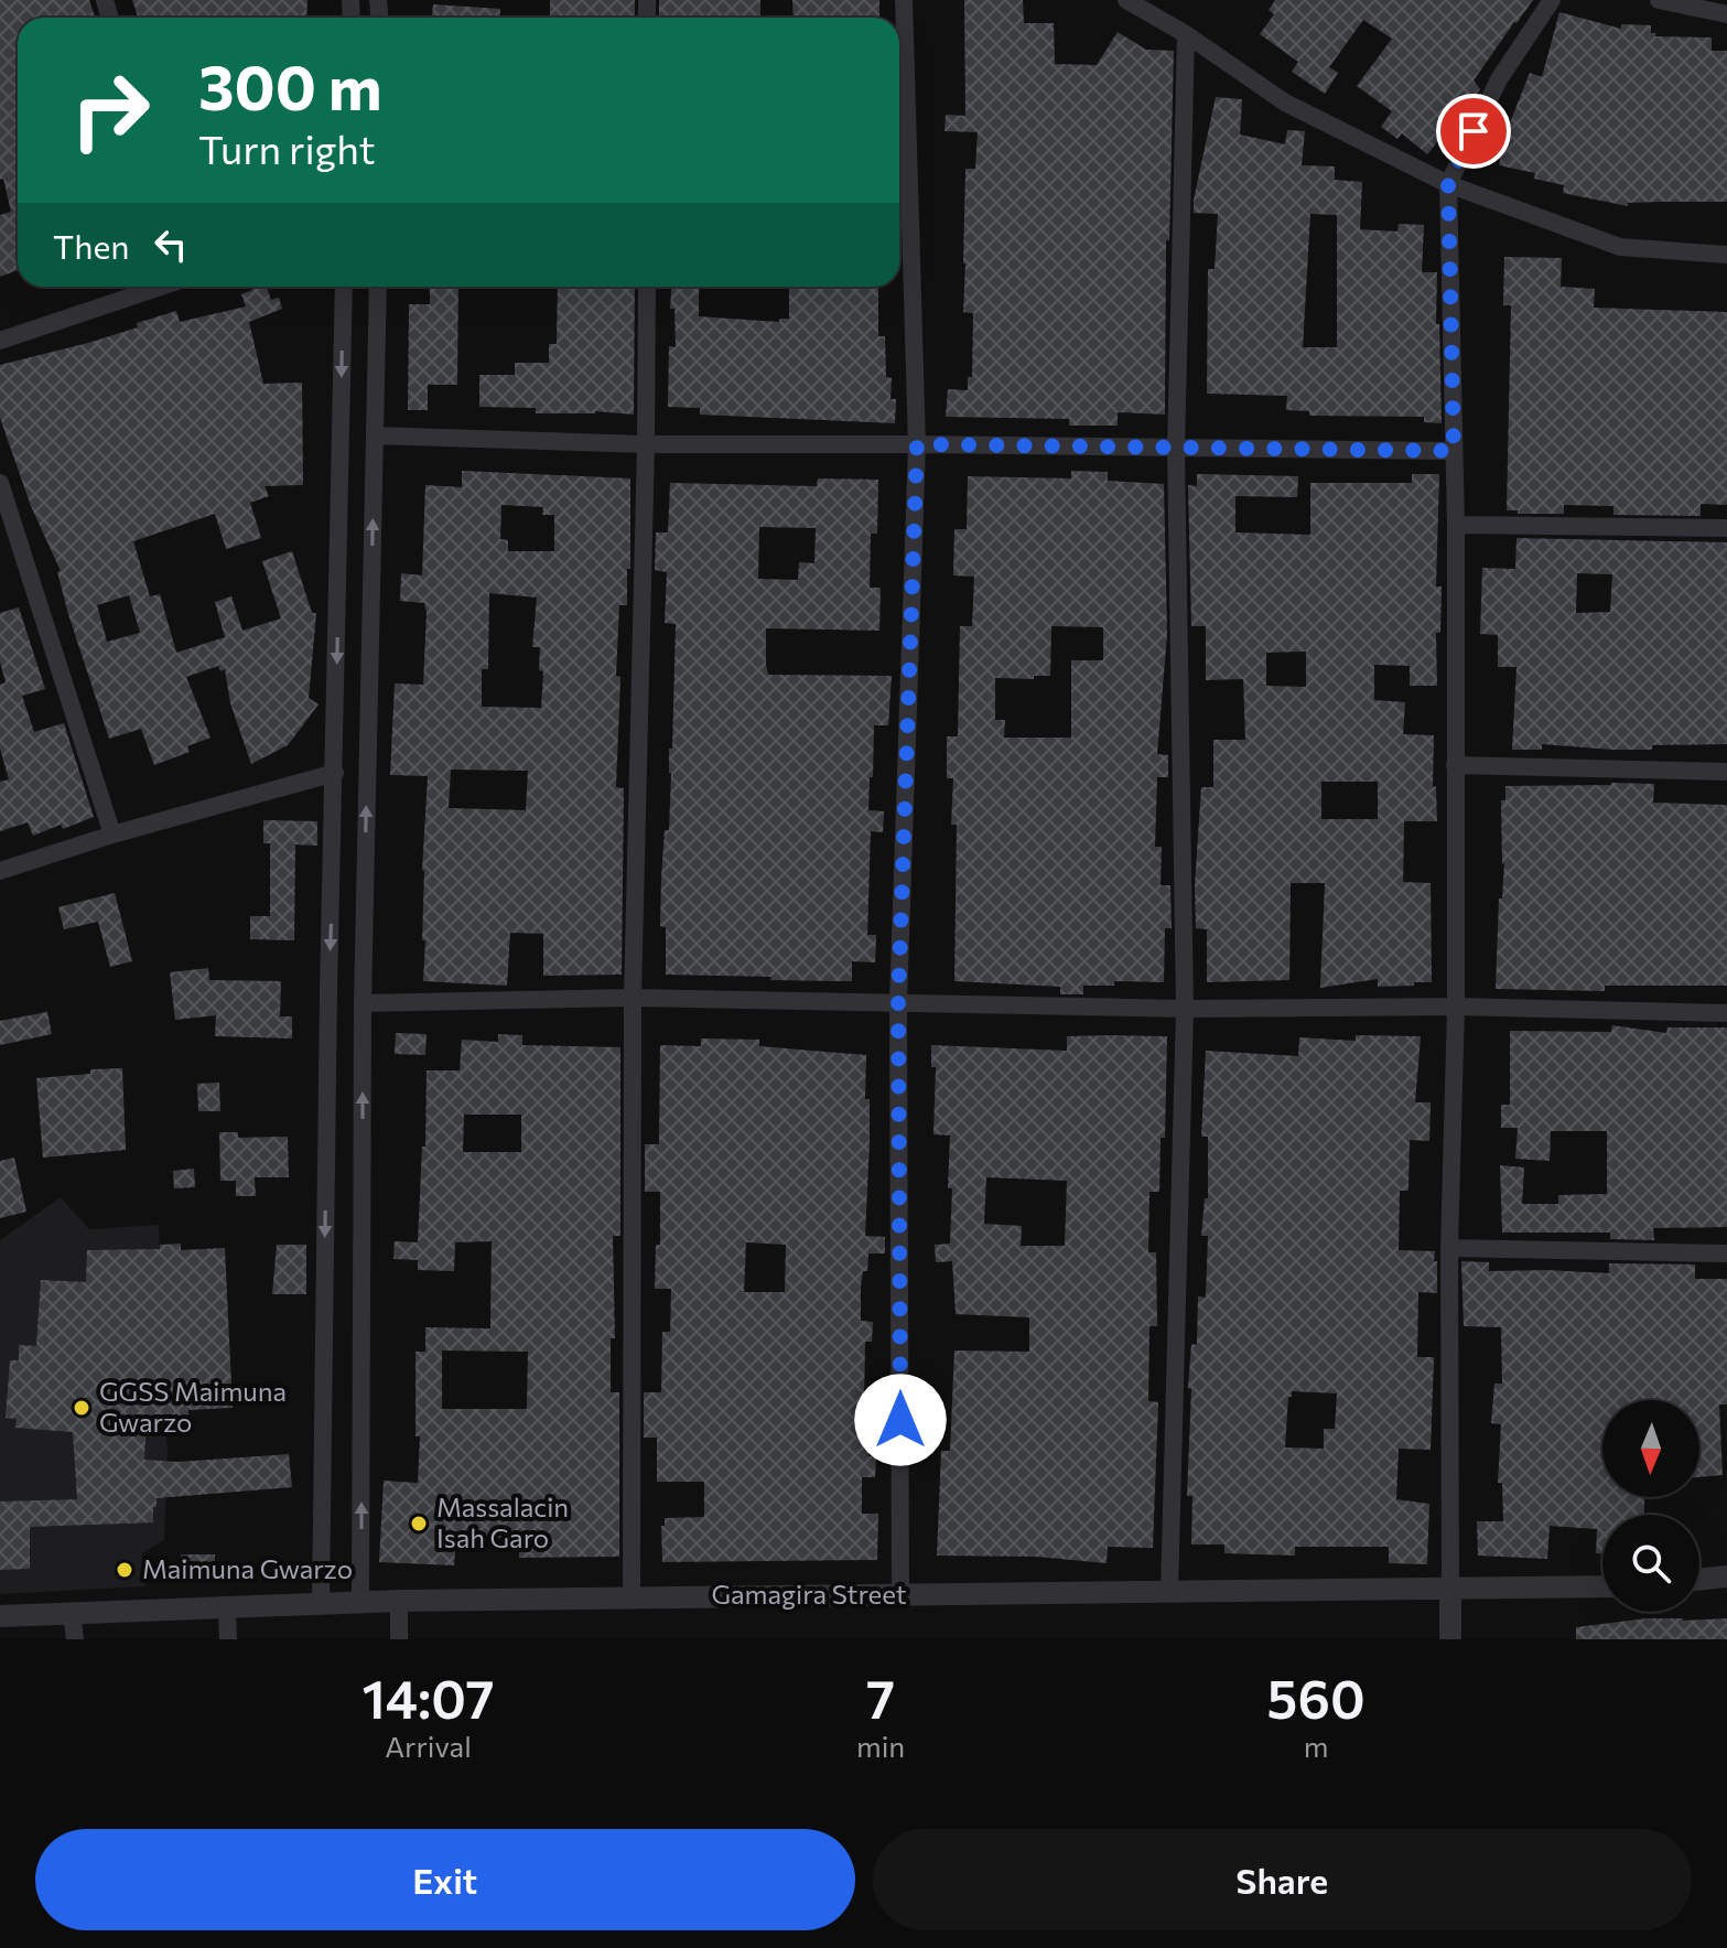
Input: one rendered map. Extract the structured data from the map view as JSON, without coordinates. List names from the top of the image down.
{
  "streets": {
    "street": ["Gamagira Street"]
  },
  "places": ["GGSS Maimuna Gwarzo", "Massalacin Isah Garo", "Maimuna Gwarzo"],
  "north": "bottom",
  "page": {
    "turn": ["300 m", "Turn right"],
    "then": "Then",
    "eta": [
      "14:07",
      "Arrival",
      "7",
      "min",
      "560",
      "m"
    ],
    "buttons": ["Exit", "Share"]
  }
}
